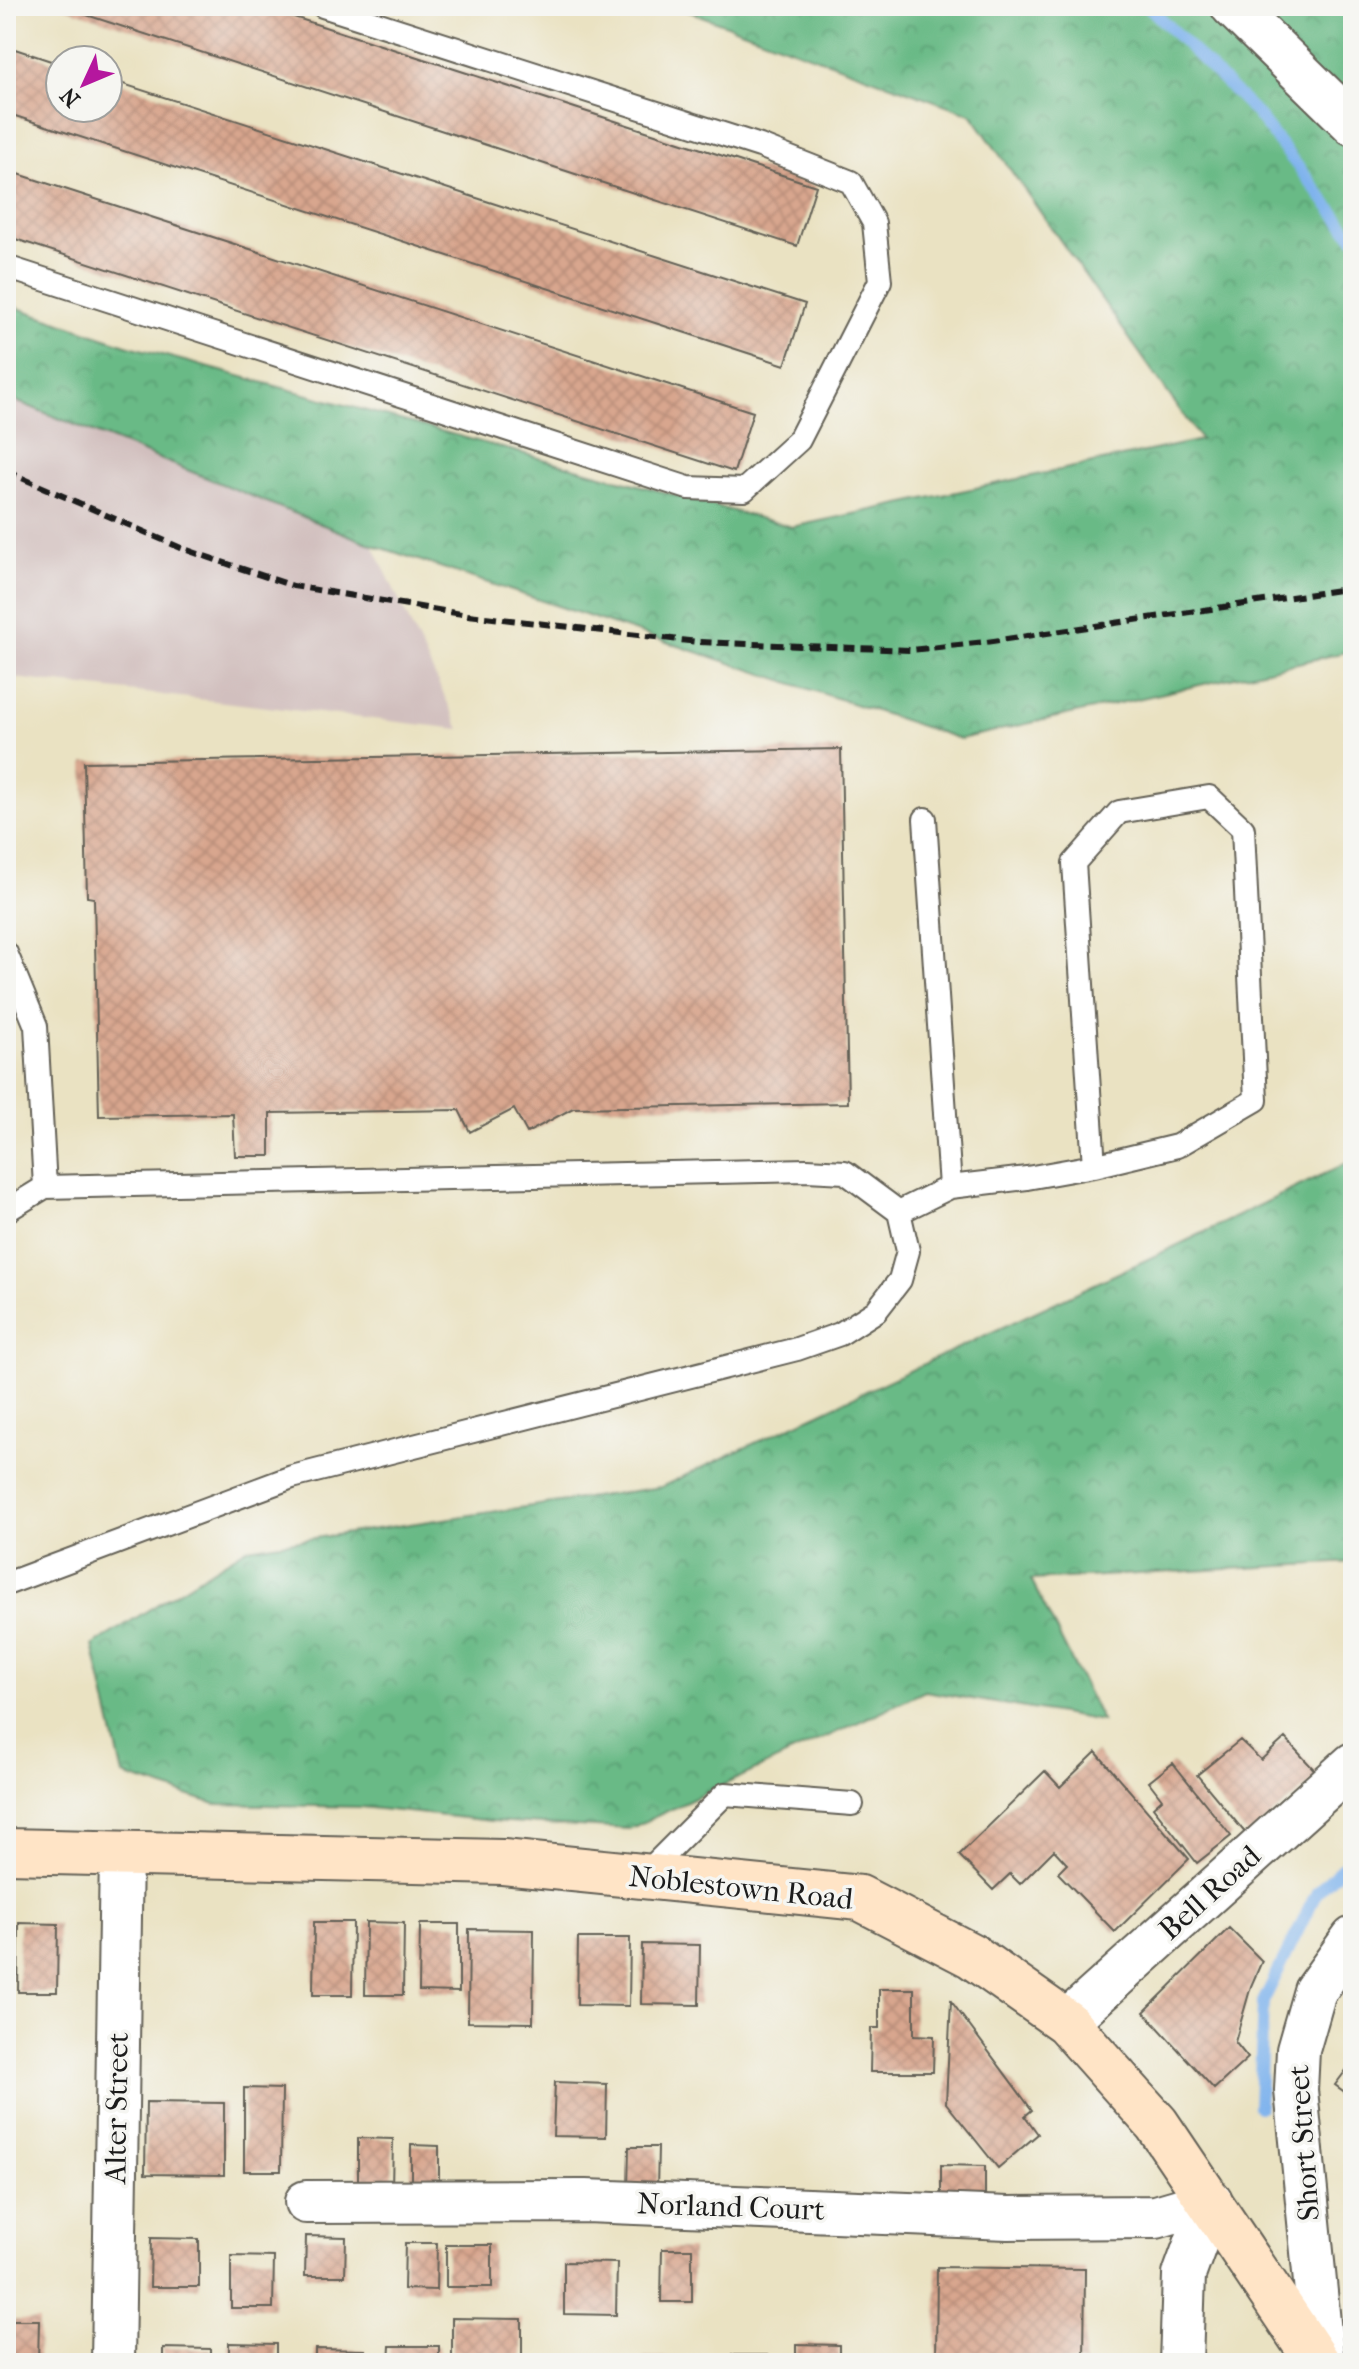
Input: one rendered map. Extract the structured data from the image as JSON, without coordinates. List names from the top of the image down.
{
  "streets": {
    "main road": ["Noblestown Road"],
    "street": [
      "Bell Road",
      "Alter Street",
      "Short Street",
      "Norland Court"
    ]
  },
  "crossings": [
    ["Noblestown Road", "Bell Road"],
    ["Noblestown Road", "Alter Street"],
    ["Noblestown Road", "Short Street"],
    ["Noblestown Road", "Norland Court"]
  ],
  "north": "bottom left"
}
